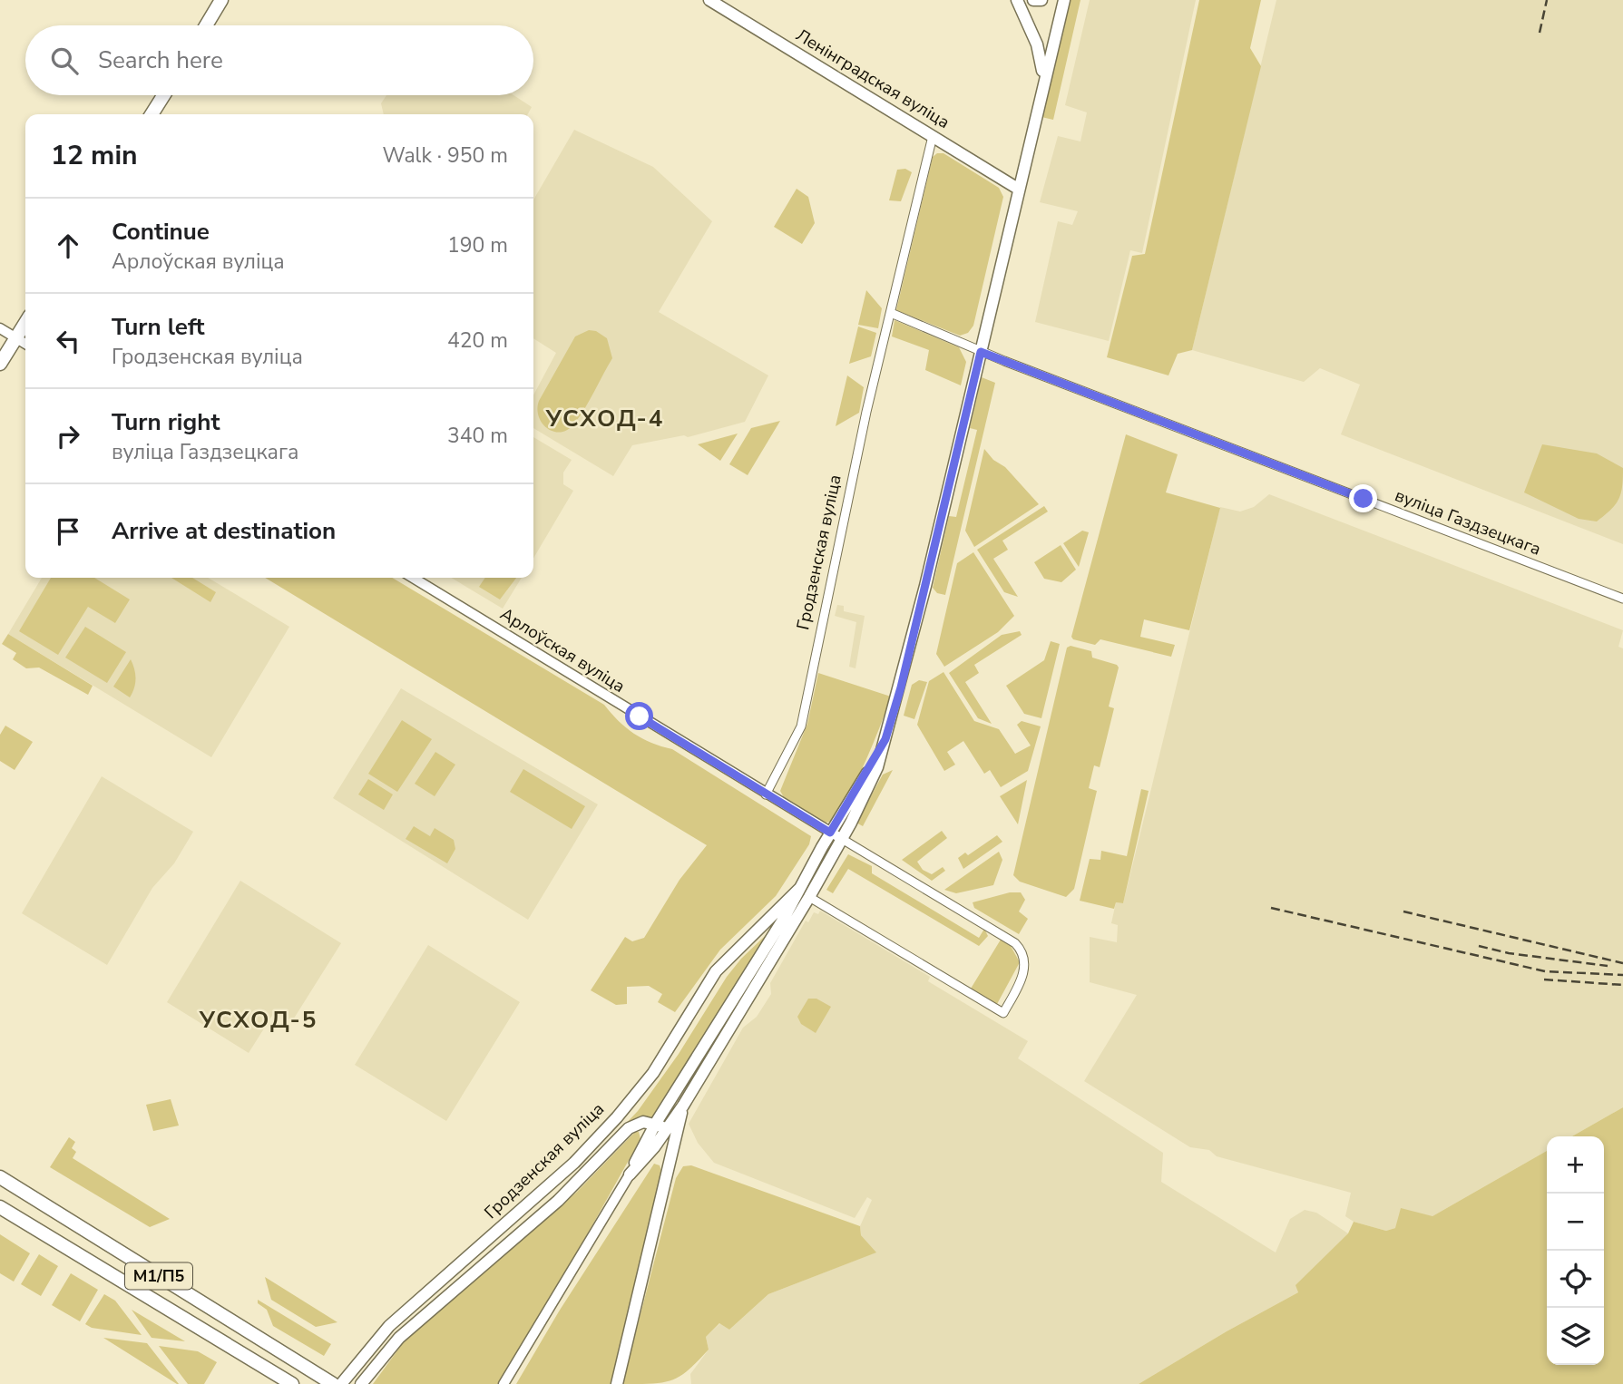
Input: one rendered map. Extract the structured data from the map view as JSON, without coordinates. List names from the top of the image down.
{
  "streets": {
    "main road": ["Ленінградская вуліца", "Гродзенская вуліца", "М1/П5"],
    "street": ["вуліца Газдзецкага", "Арлоўская вуліца"]
  },
  "crossings": [
    ["Ленінградская вуліца", "Гродзенская вуліца"],
    ["вуліца Газдзецкага", "Гродзенская вуліца"],
    ["Гродзенская вуліца", "Арлоўская вуліца"]
  ],
  "districts": ["УСХОД-4", "УСХОД-5"],
  "page": {
    "search": "Search here",
    "heading": ["12 min", "Walk · 950 m"],
    "list": [
      ["Continue", "Арлоўская вуліца", "190 m"],
      ["Turn left", "Гродзенская вуліца", "420 m"],
      ["Turn right", "вуліца Газдзецкага", "340 m"],
      "Arrive at destination"
    ],
    "map_buttons": ["+", "−"]
  }
}
